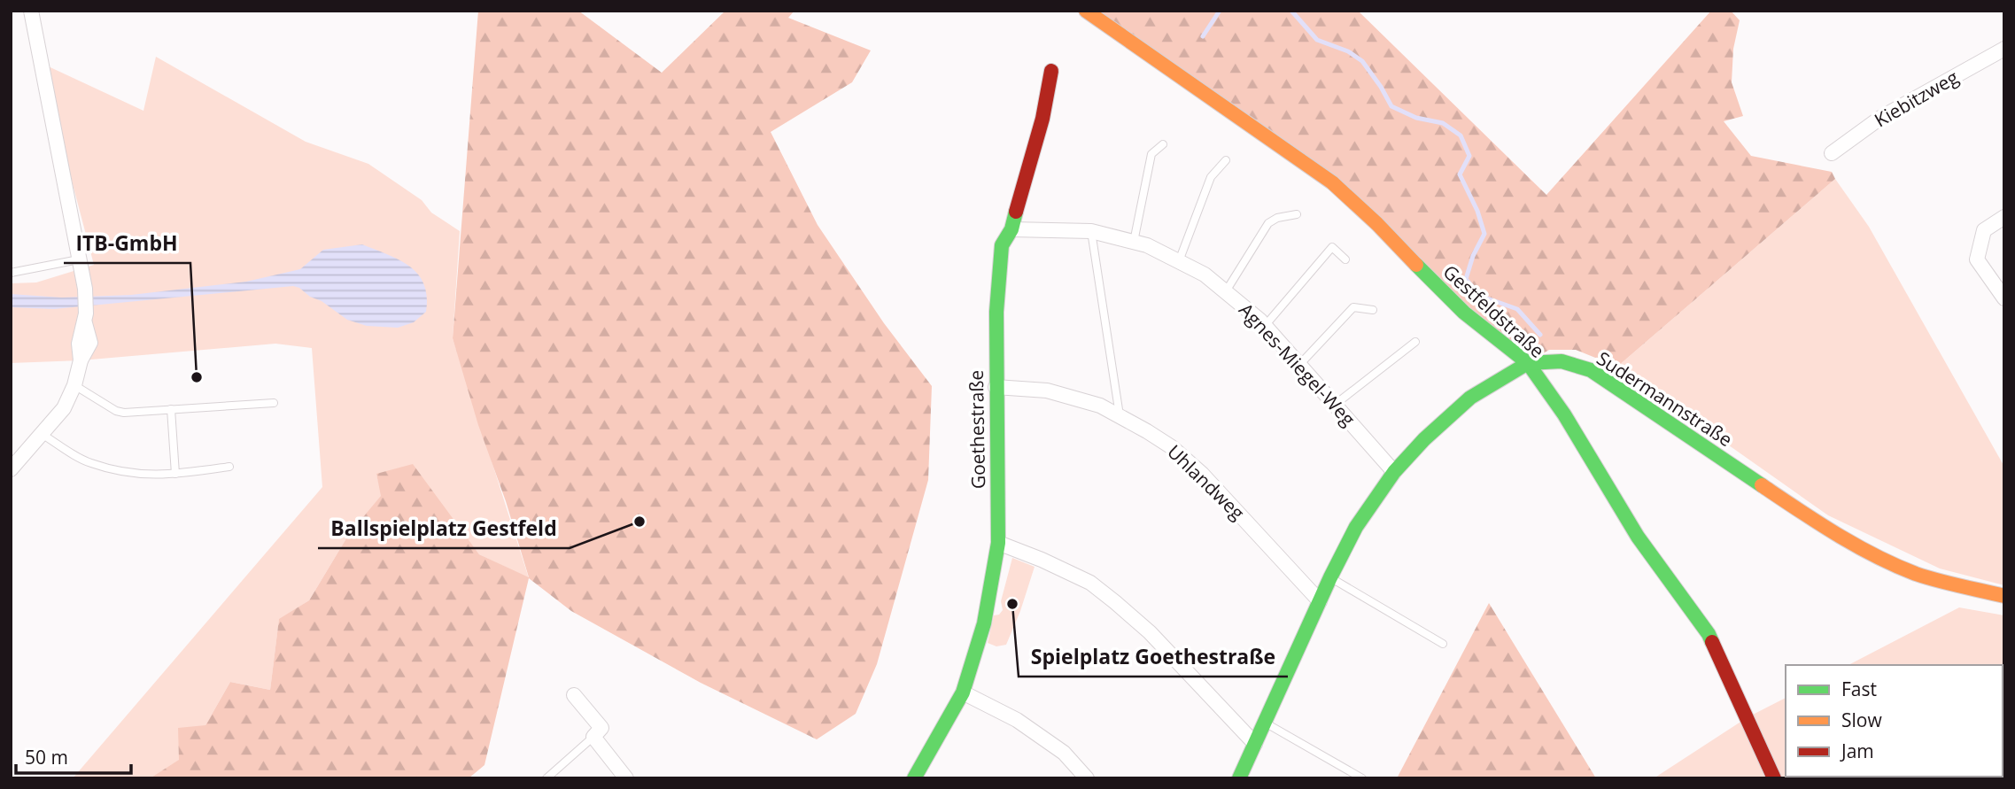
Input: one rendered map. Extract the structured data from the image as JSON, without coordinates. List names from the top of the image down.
{
  "streets": {
    "street": [
      "Kiebitzweg",
      "Gestfeldstraße",
      "Agnes-Miegel-Weg",
      "Sudermannstraße",
      "Goethestraße",
      "Uhlandweg"
    ]
  },
  "crossings": [
    ["Gestfeldstraße", "Sudermannstraße"],
    ["Agnes-Miegel-Weg", "Sudermannstraße"],
    ["Agnes-Miegel-Weg", "Goethestraße"],
    ["Sudermannstraße", "Uhlandweg"],
    ["Goethestraße", "Uhlandweg"]
  ],
  "places": ["ITB-GmbH", "Ballspielplatz Gestfeld", "Spielplatz Goethestraße"],
  "legend": ["Fast", "Slow", "Jam"],
  "scale_bar": "50 m"
}
